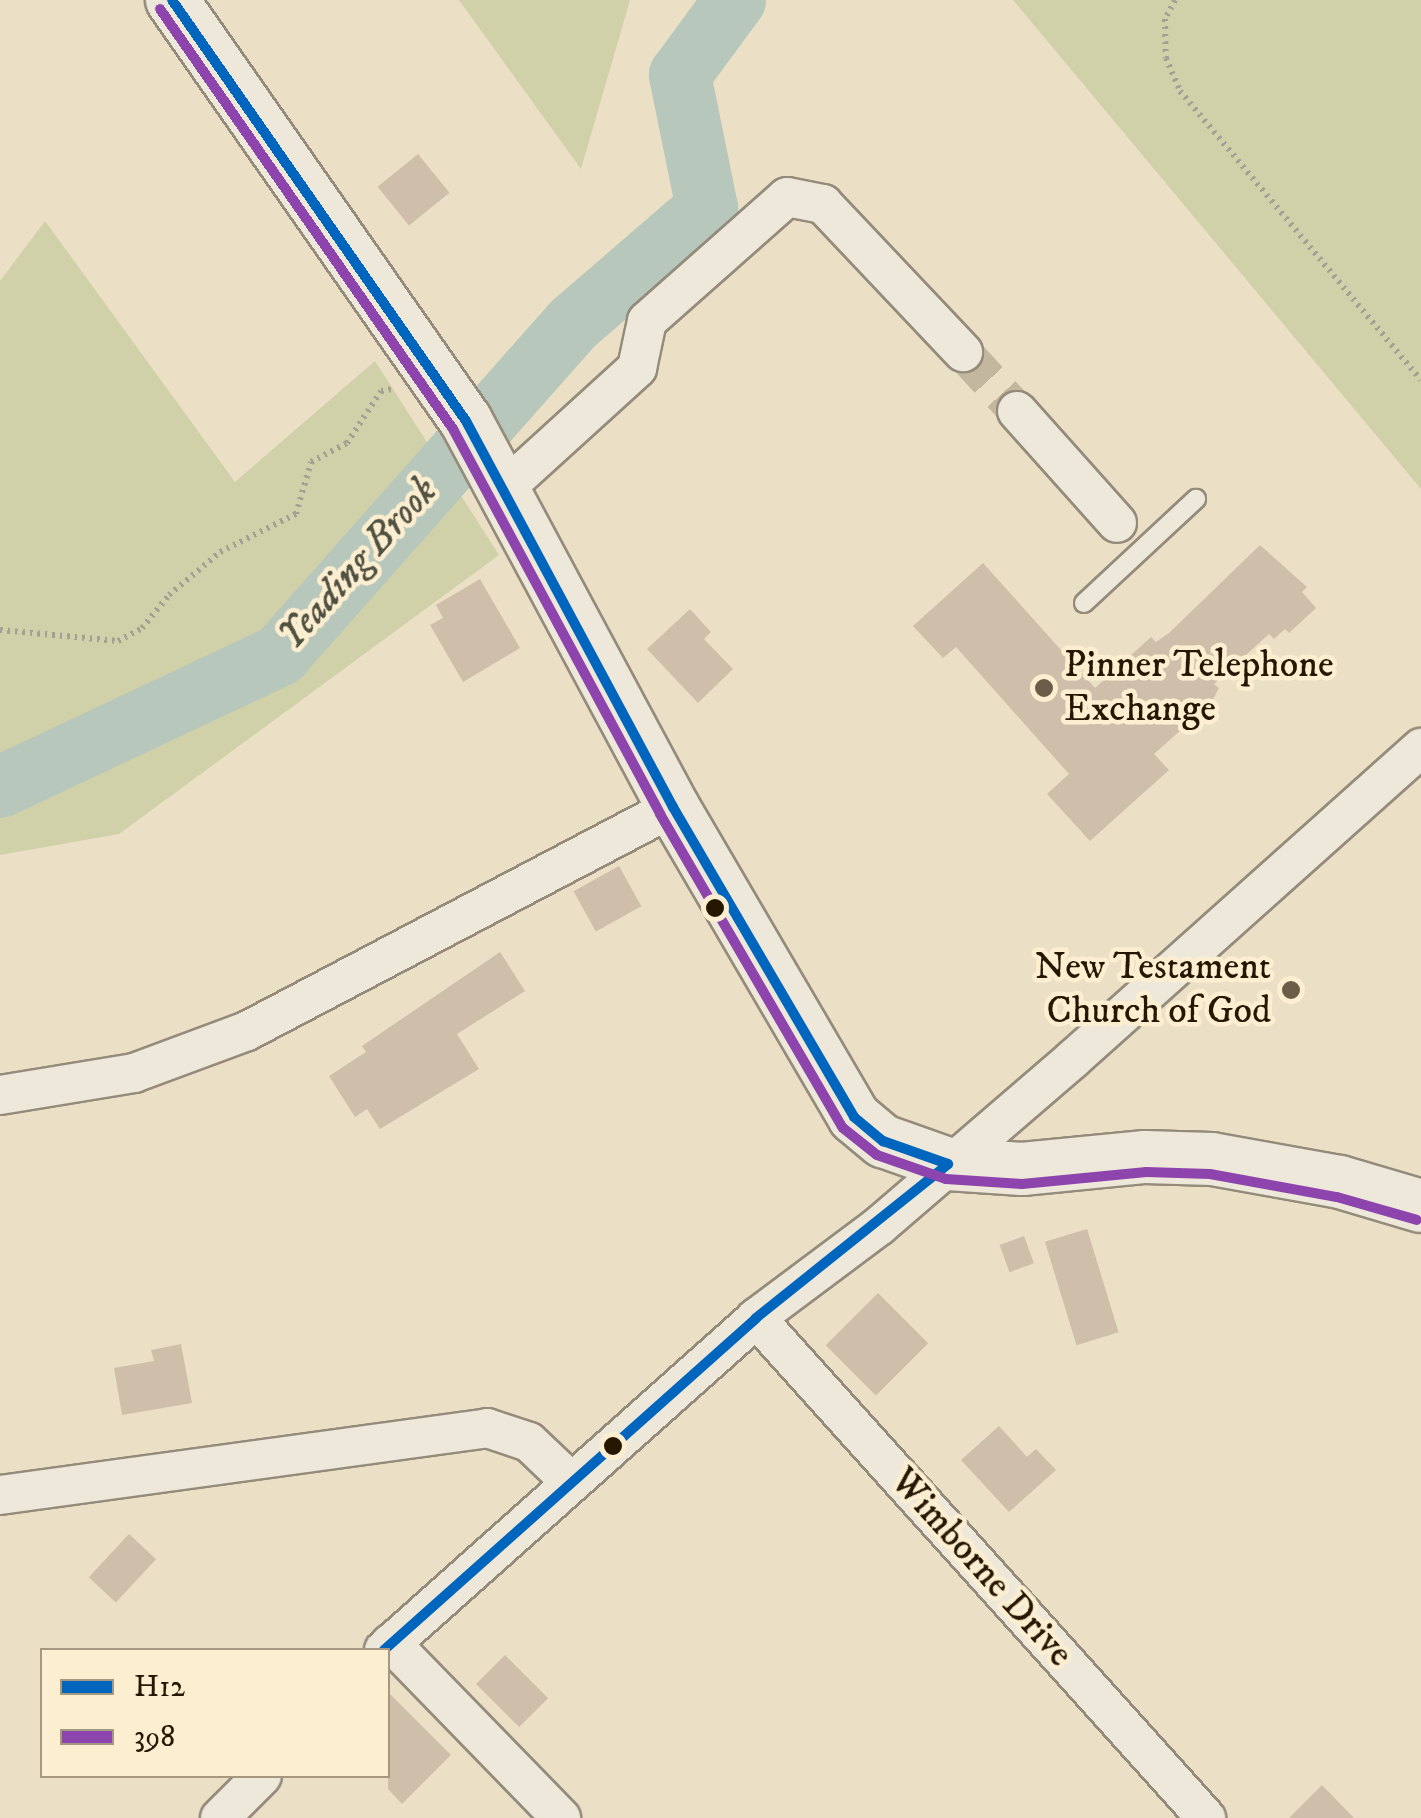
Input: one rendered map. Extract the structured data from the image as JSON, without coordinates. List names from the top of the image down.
{
  "streets": {
    "street": ["Wimborne Drive"]
  },
  "water": ["Yeading Brook"],
  "places": ["Pinner Telephone Exchange", "New Testament Church of God"],
  "lines": ["transit line H12", "transit line 398"],
  "legend": ["H12", "398"]
}
